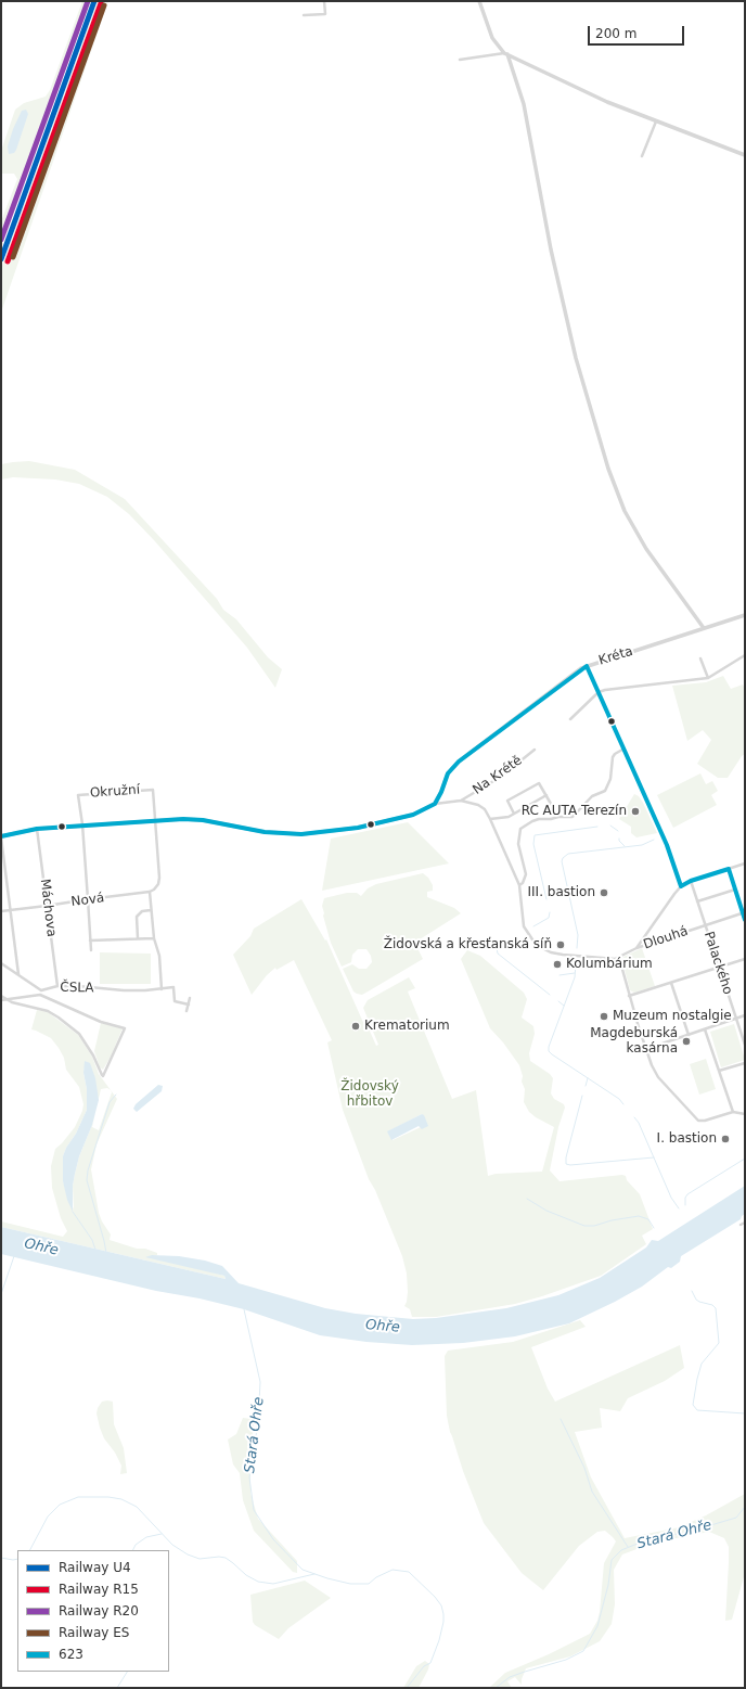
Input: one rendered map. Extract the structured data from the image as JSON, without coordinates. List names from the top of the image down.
{
  "streets": {
    "street": [
      "Kréta",
      "Na Krétě",
      "Okružní",
      "Nová",
      "Máchova",
      "Dlouhá",
      "Palackého",
      "ČSLA"
    ]
  },
  "crossings": [
    ["Nová", "Máchova"],
    ["Máchova", "ČSLA"],
    ["Dlouhá", "Palackého"]
  ],
  "water": ["Ohře", "Stará Ohře"],
  "parks": ["Židovský hřbitov"],
  "places": [
    "RC AUTA Terezín",
    "III. bastion",
    "Židovská a křesťanská síň",
    "Kolumbárium",
    "Muzeum nostalgie",
    "Krematorium",
    "Magdeburská kasárna",
    "I. bastion"
  ],
  "lines": [
    "rail line U4",
    "rail line R20",
    "rail line R15",
    "rail line ES",
    "transit line 623"
  ],
  "legend": [
    "Railway U4",
    "Railway R15",
    "Railway R20",
    "Railway ES",
    "623"
  ],
  "scale_bar": "200 m"
}
